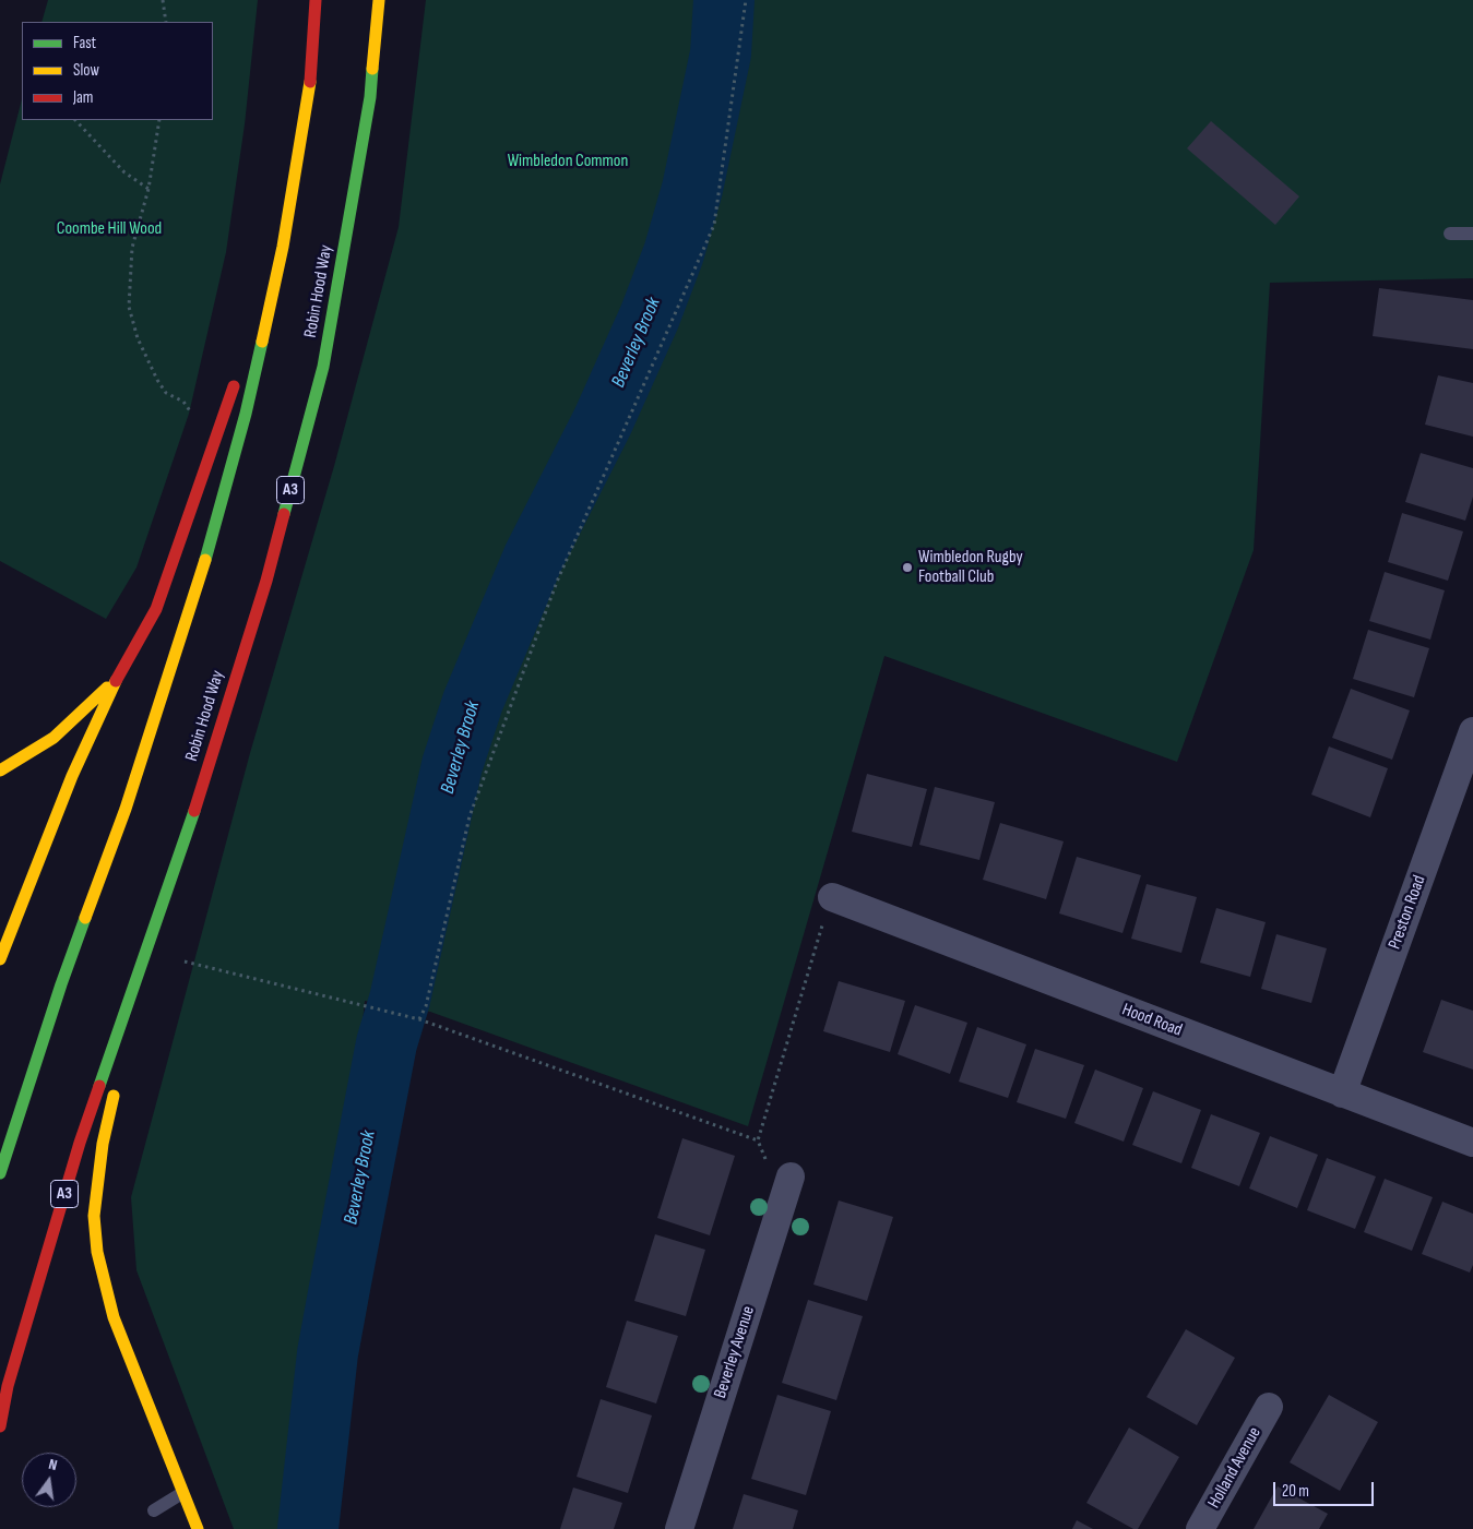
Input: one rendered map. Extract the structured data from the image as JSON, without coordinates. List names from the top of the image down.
{
  "streets": {
    "highway": ["Robin Hood Way", "A3"],
    "street": [
      "Preston Road",
      "Hood Road",
      "Beverley Avenue",
      "Holland Avenue"
    ]
  },
  "crossings": [
    ["Preston Road", "Hood Road"]
  ],
  "water": ["Beverley Brook"],
  "parks": ["Wimbledon Common", "Coombe Hill Wood"],
  "places": ["Wimbledon Rugby Football Club"],
  "legend": ["Fast", "Slow", "Jam"],
  "scale_bar": "20 m",
  "north": "top"
}
